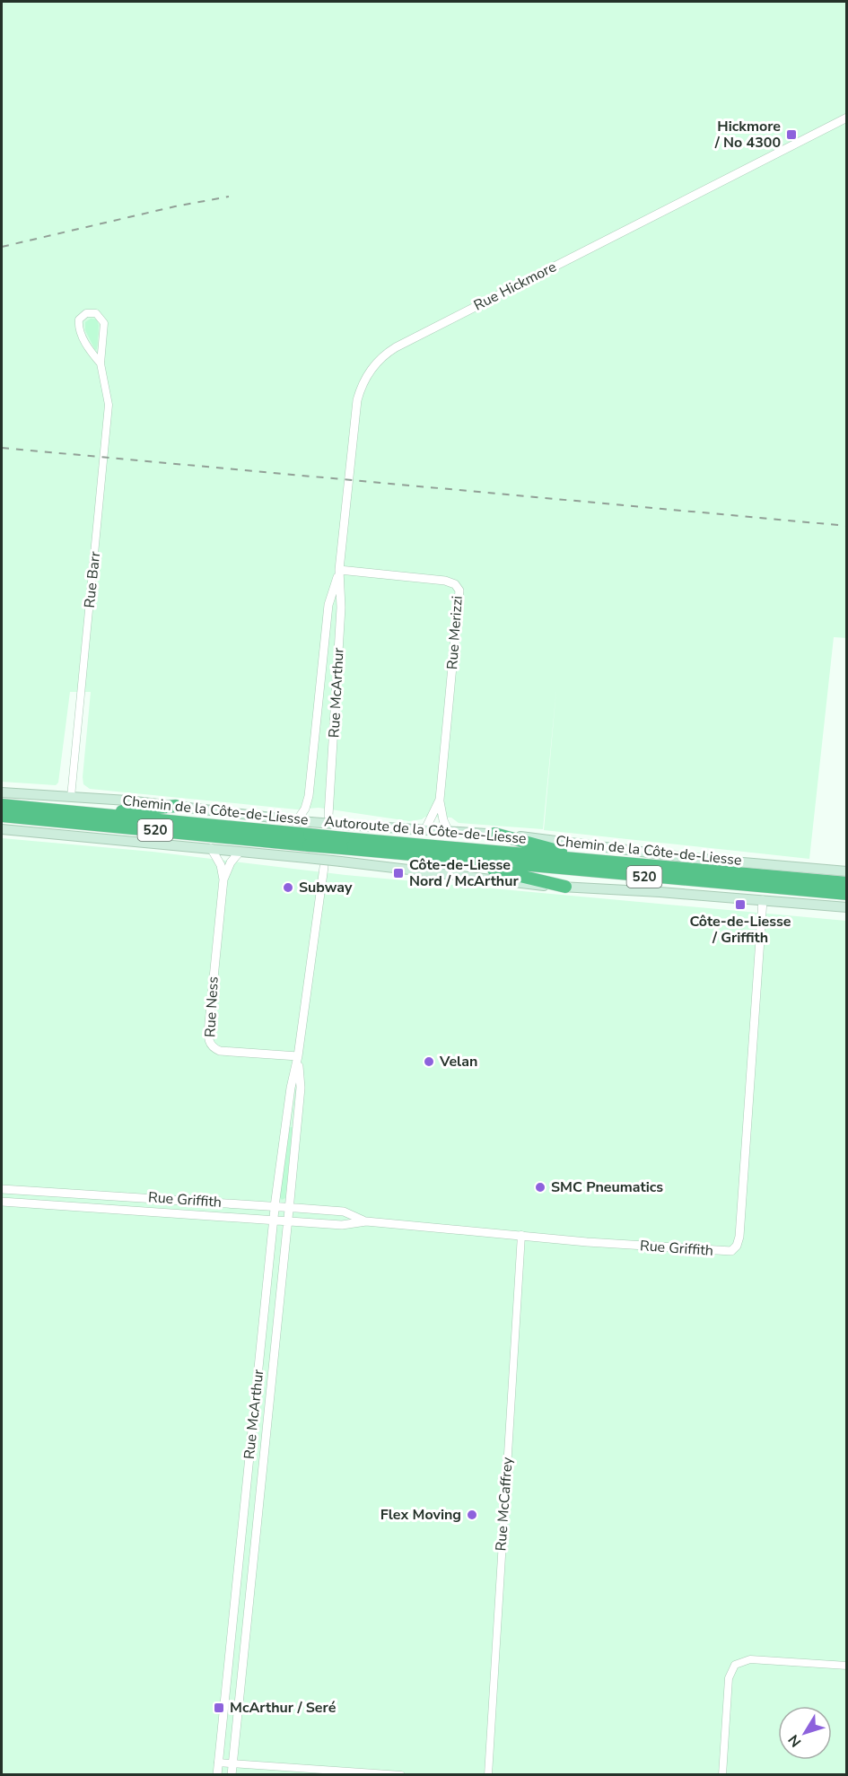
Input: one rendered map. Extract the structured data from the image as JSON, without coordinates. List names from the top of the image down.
{
  "streets": {
    "highway": ["520", "Autoroute de la Côte-de-Liesse"],
    "main road": ["Chemin de la Côte-de-Liesse"],
    "street": [
      "Rue Hickmore",
      "Rue Barr",
      "Rue Merizzi",
      "Rue McArthur",
      "Rue Ness",
      "Rue Griffith",
      "Rue McCaffrey"
    ]
  },
  "crossings": [
    ["Rue Hickmore", "Rue Merizzi"],
    ["Rue Hickmore", "Rue McArthur"],
    ["Rue Barr", "Chemin de la Côte-de-Liesse"],
    ["Rue Merizzi", "Rue McArthur"],
    ["Rue Merizzi", "Chemin de la Côte-de-Liesse"],
    ["Rue McArthur", "Rue Ness"],
    ["Rue McArthur", "Rue Griffith"],
    ["Chemin de la Côte-de-Liesse", "Autoroute de la Côte-de-Liesse"],
    ["Rue Griffith", "Rue McCaffrey"]
  ],
  "places": {
    "transit": [
      "Hickmore / No 4300",
      "Côte-de-Liesse Nord / McArthur",
      "Côte-de-Liesse / Griffith",
      "McArthur / Seré"
    ],
    "other": [
      "Subway",
      "Velan",
      "SMC Pneumatics",
      "Flex Moving"
    ]
  },
  "north": "bottom left"
}
